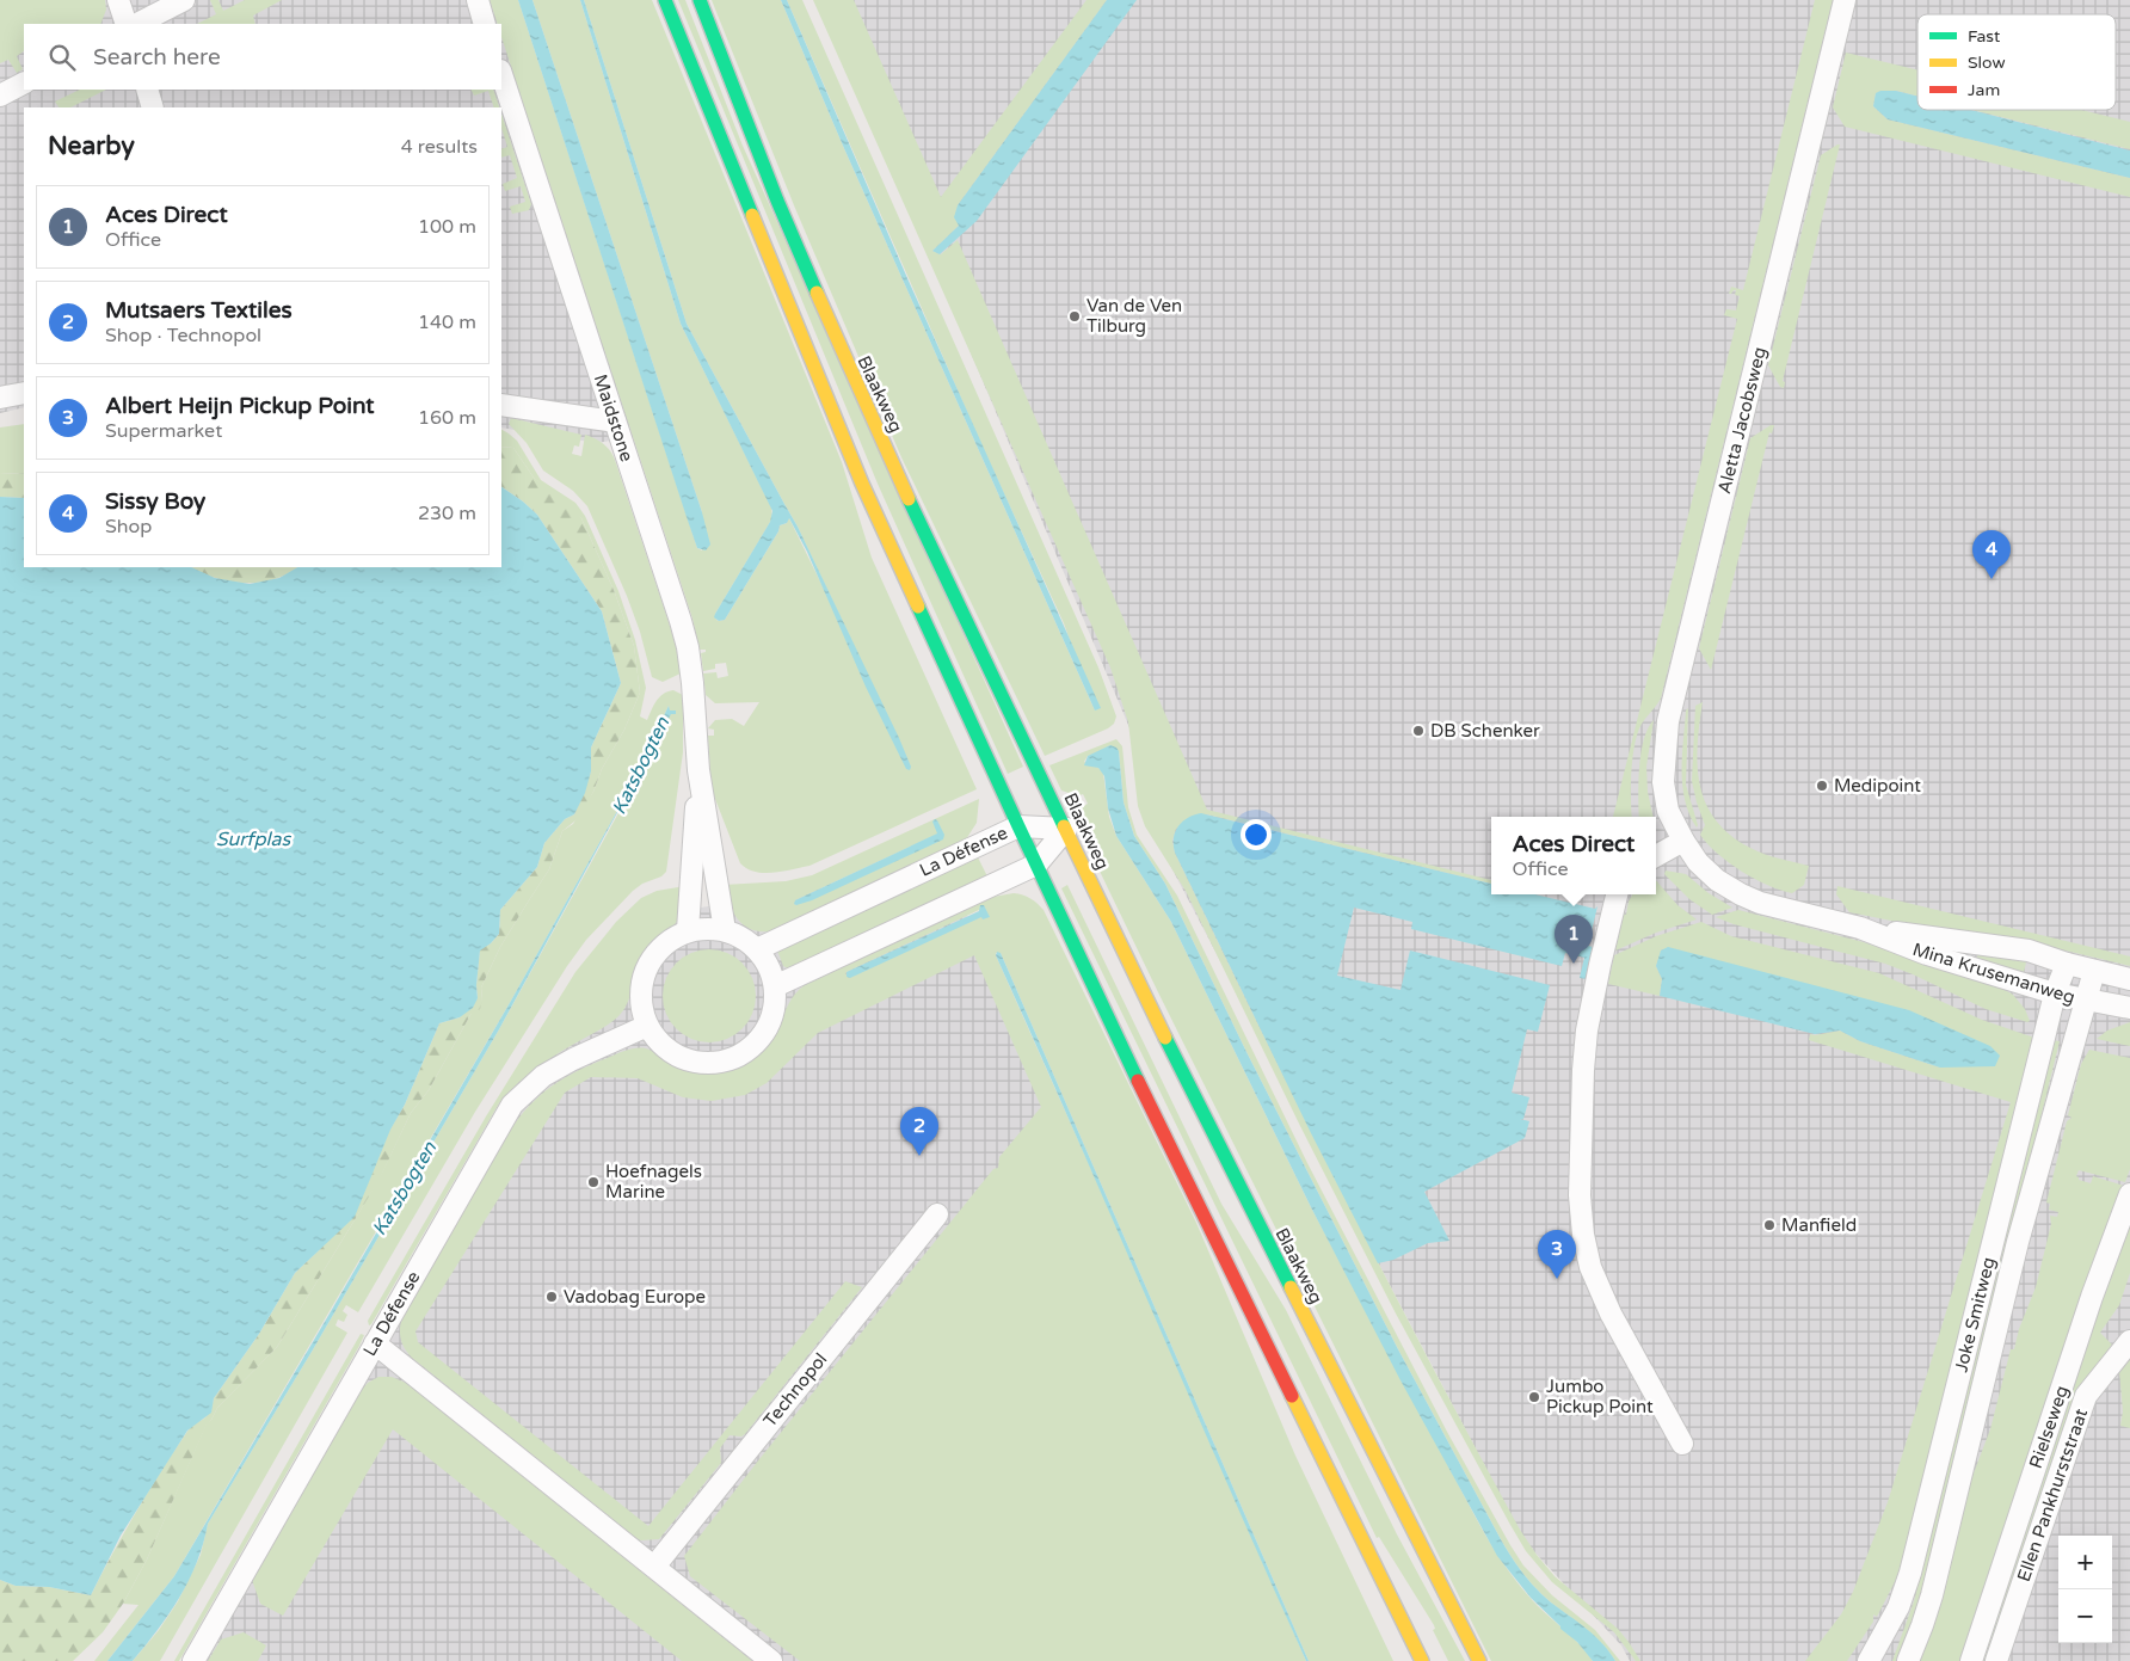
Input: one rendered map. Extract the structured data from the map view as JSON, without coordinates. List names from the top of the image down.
{
  "streets": {
    "main road": ["Blaakweg"],
    "street": [
      "Maidstone",
      "Aletta Jacobsweg",
      "La Défense",
      "Mina Krusemanweg",
      "Joke Smitweg",
      "Technopol",
      "Rielseweg",
      "Ellen Pankhurststraat"
    ]
  },
  "crossings": [
    ["Blaakweg", "La Défense"],
    ["Maidstone", "La Défense"],
    ["Aletta Jacobsweg", "Mina Krusemanweg"],
    ["Mina Krusemanweg", "Joke Smitweg"]
  ],
  "water": ["Katsbogten", "Surfplas"],
  "places": [
    "Van de Ven Tilburg",
    "DB Schenker",
    "Medipoint",
    "Hoefnagels Marine",
    "Manfield",
    "Vadobag Europe",
    "Jumbo Pickup Point"
  ],
  "legend": ["Fast", "Slow", "Jam"],
  "page": {
    "search": "Search here",
    "heading": ["Nearby", "4 results"],
    "list": [
      {
        "mark": "1",
        "name": "Aces Direct",
        "note": "Office",
        "value": "100 m"
      },
      {
        "mark": "2",
        "name": "Mutsaers Textiles",
        "note": "Shop · Technopol",
        "value": "140 m"
      },
      {
        "mark": "3",
        "name": "Albert Heijn Pickup Point",
        "note": "Supermarket",
        "value": "160 m"
      },
      {
        "mark": "4",
        "name": "Sissy Boy",
        "note": "Shop",
        "value": "230 m"
      }
    ],
    "pins": [
      "4",
      "1",
      "2",
      "3"
    ],
    "popup": ["Aces Direct", "Office"],
    "map_buttons": ["+", "−"]
  }
}
